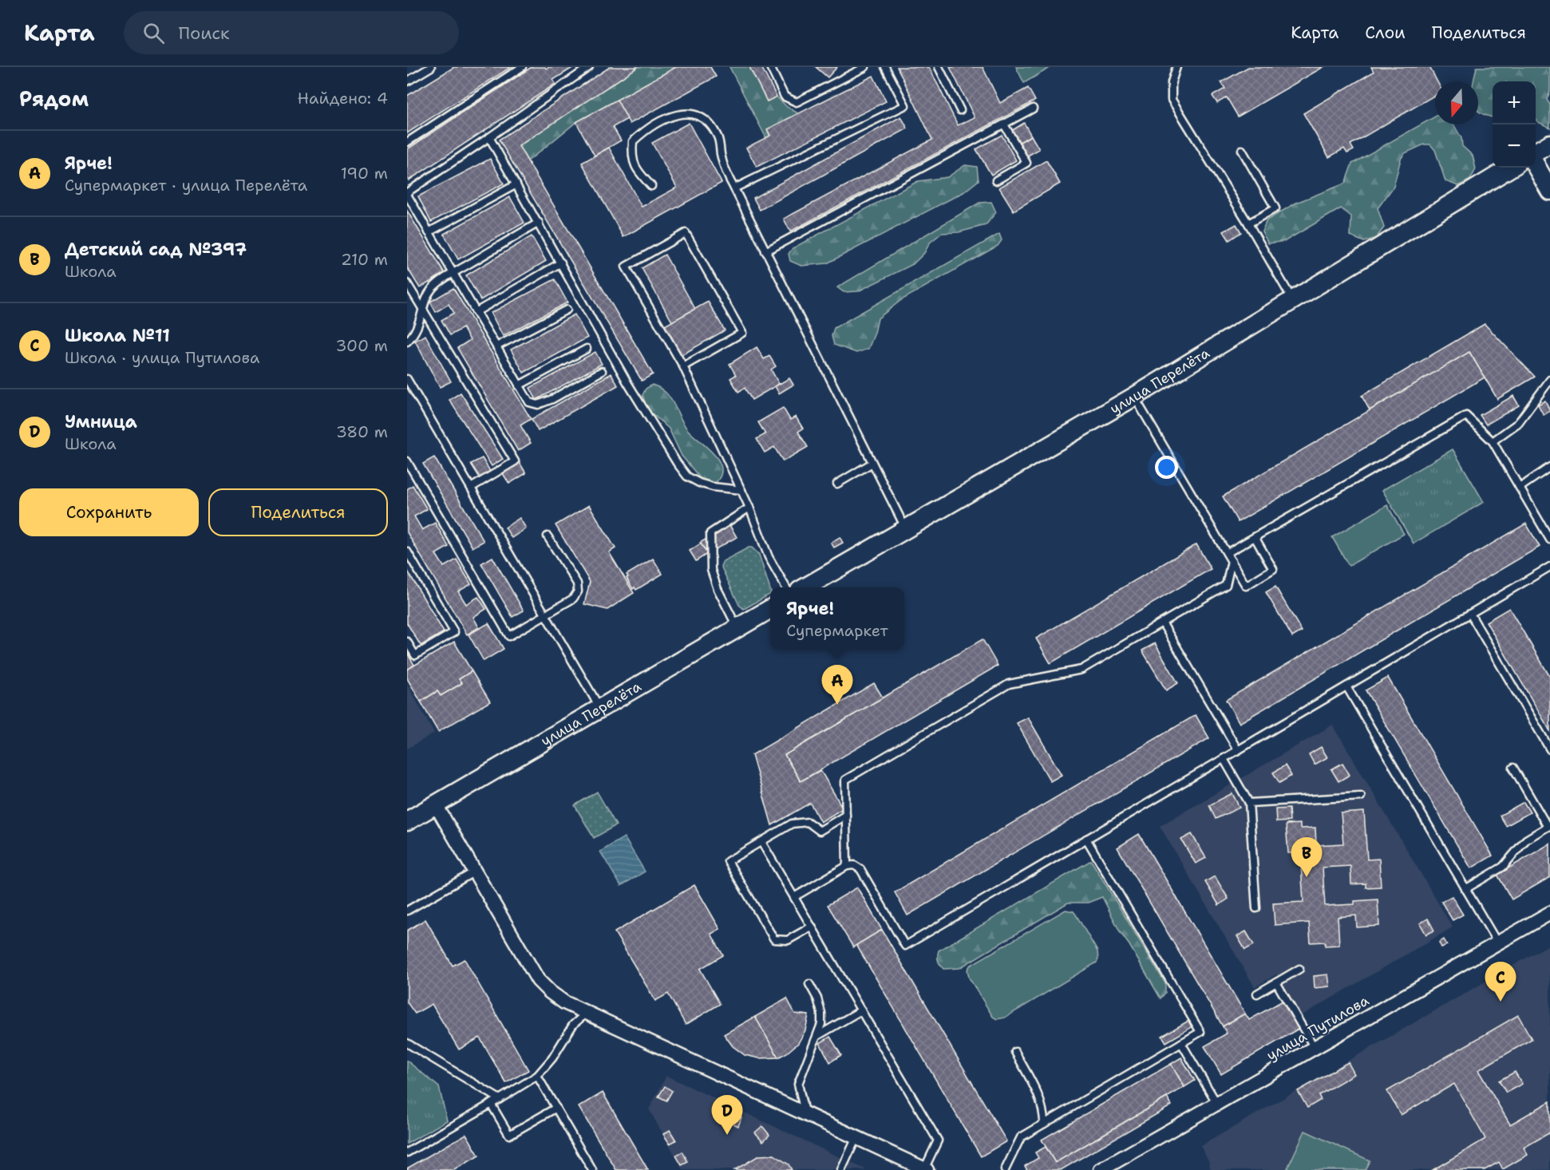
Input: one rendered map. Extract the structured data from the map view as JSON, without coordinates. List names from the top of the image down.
{
  "streets": {
    "main road": ["улица Перелёта"],
    "street": ["улица Путилова"]
  },
  "north": "bottom",
  "page": {
    "header": "Карта",
    "search": "Поиск",
    "nav": ["Карта", "Слои", "Поделиться"],
    "heading": ["Рядом", "Найдено: 4"],
    "map_buttons": ["+", "−"],
    "list": [
      {
        "mark": "A",
        "name": "Ярче!",
        "note": "Супермаркет · улица Перелёта",
        "value": "190 m"
      },
      {
        "mark": "B",
        "name": "Детский сад №397",
        "note": "Школа",
        "value": "210 m"
      },
      {
        "mark": "C",
        "name": "Школа №11",
        "note": "Школа · улица Путилова",
        "value": "300 m"
      },
      {
        "mark": "D",
        "name": "Умница",
        "note": "Школа",
        "value": "380 m"
      }
    ],
    "buttons": ["Сохранить", "Поделиться"],
    "popup": ["Ярче!", "Супермаркет"],
    "pins": [
      "A",
      "B",
      "C",
      "D"
    ]
  }
}
